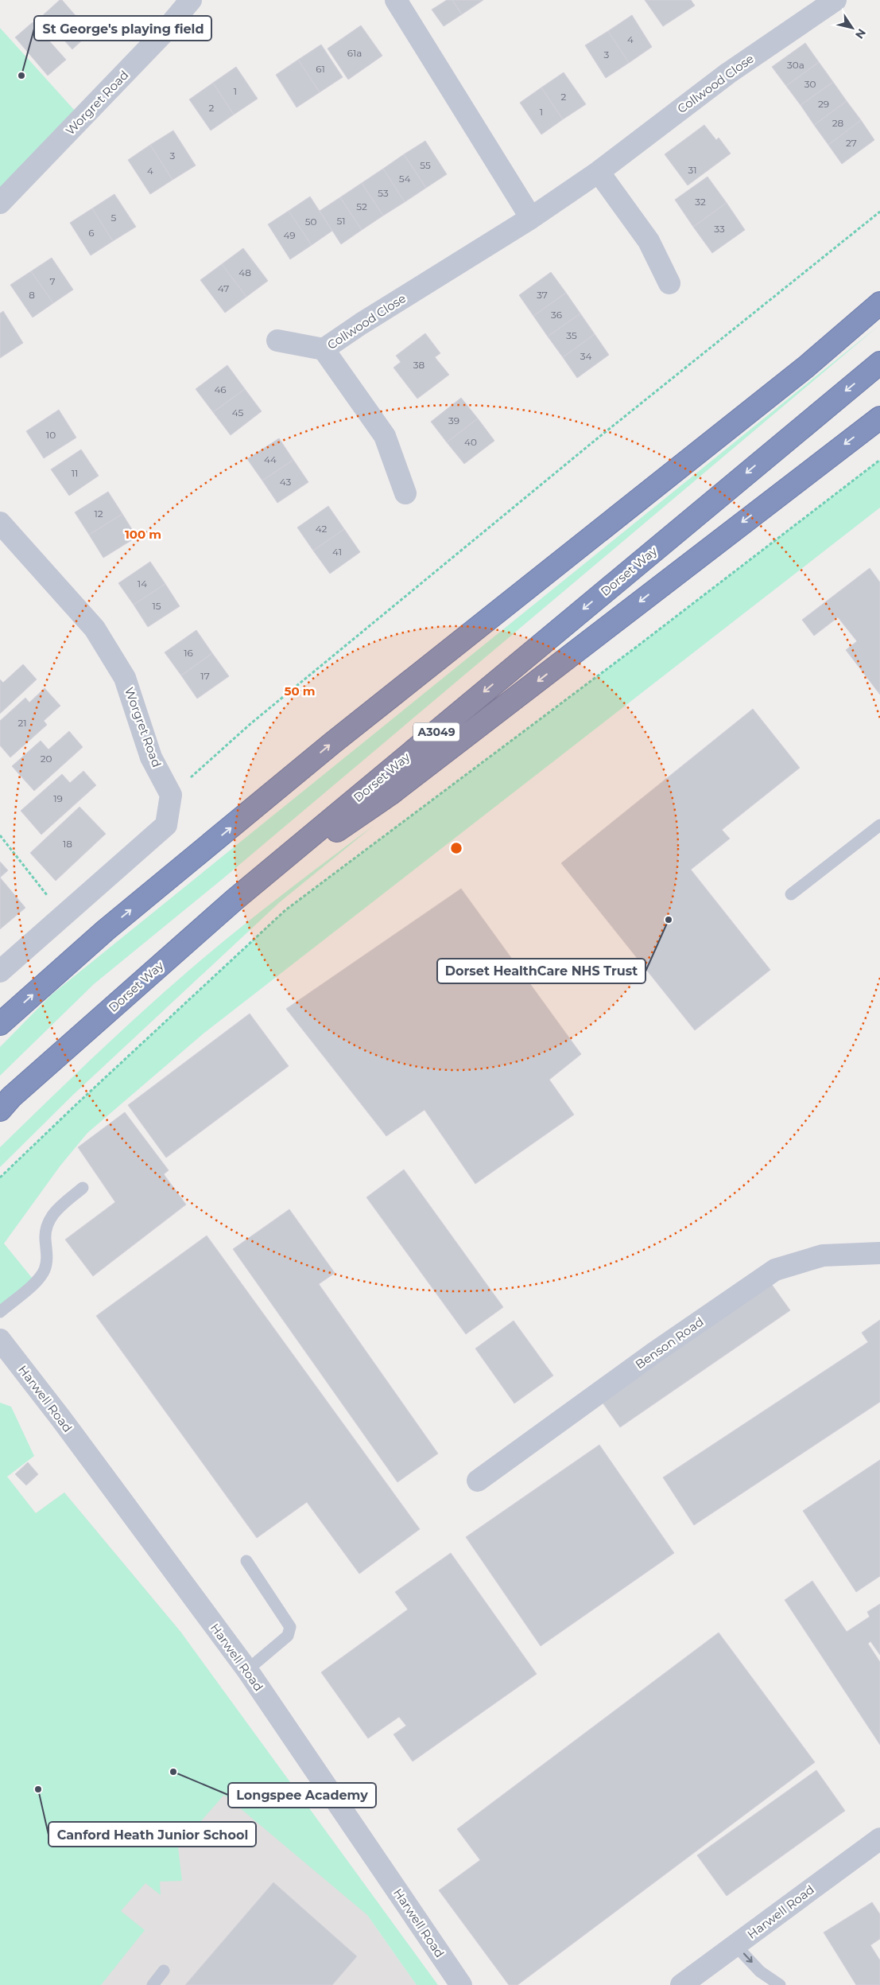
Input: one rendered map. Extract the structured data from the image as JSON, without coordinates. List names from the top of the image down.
{
  "streets": {
    "highway": ["Dorset Way", "A3049"],
    "street": [
      "Collwood Close",
      "Worgret Road",
      "Benson Road",
      "Harwell Road"
    ]
  },
  "crossings": [
    ["Dorset Way", "A3049"]
  ],
  "places": [
    "St George's playing field",
    "Dorset HealthCare NHS Trust",
    "Longspee Academy",
    "Canford Heath Junior School"
  ],
  "house_numbers": [
    "4",
    "61a",
    "3",
    "30a",
    "61",
    "30",
    "1",
    "2",
    "29",
    "2",
    "1",
    "28",
    "27",
    "3",
    "55",
    "31",
    "4",
    "54",
    "53",
    "32",
    "52",
    "5",
    "51",
    "50",
    "33",
    "6",
    "49",
    "48",
    "7",
    "47",
    "8",
    "37",
    "36",
    "35",
    "34",
    "38",
    "46",
    "45",
    "39",
    "10",
    "40",
    "44",
    "11",
    "43",
    "12",
    "42",
    "41",
    "14",
    "15",
    "16",
    "17",
    "21",
    "20",
    "19",
    "18"
  ],
  "north": "bottom right",
  "rings": ["100 m", "50 m"]
}
